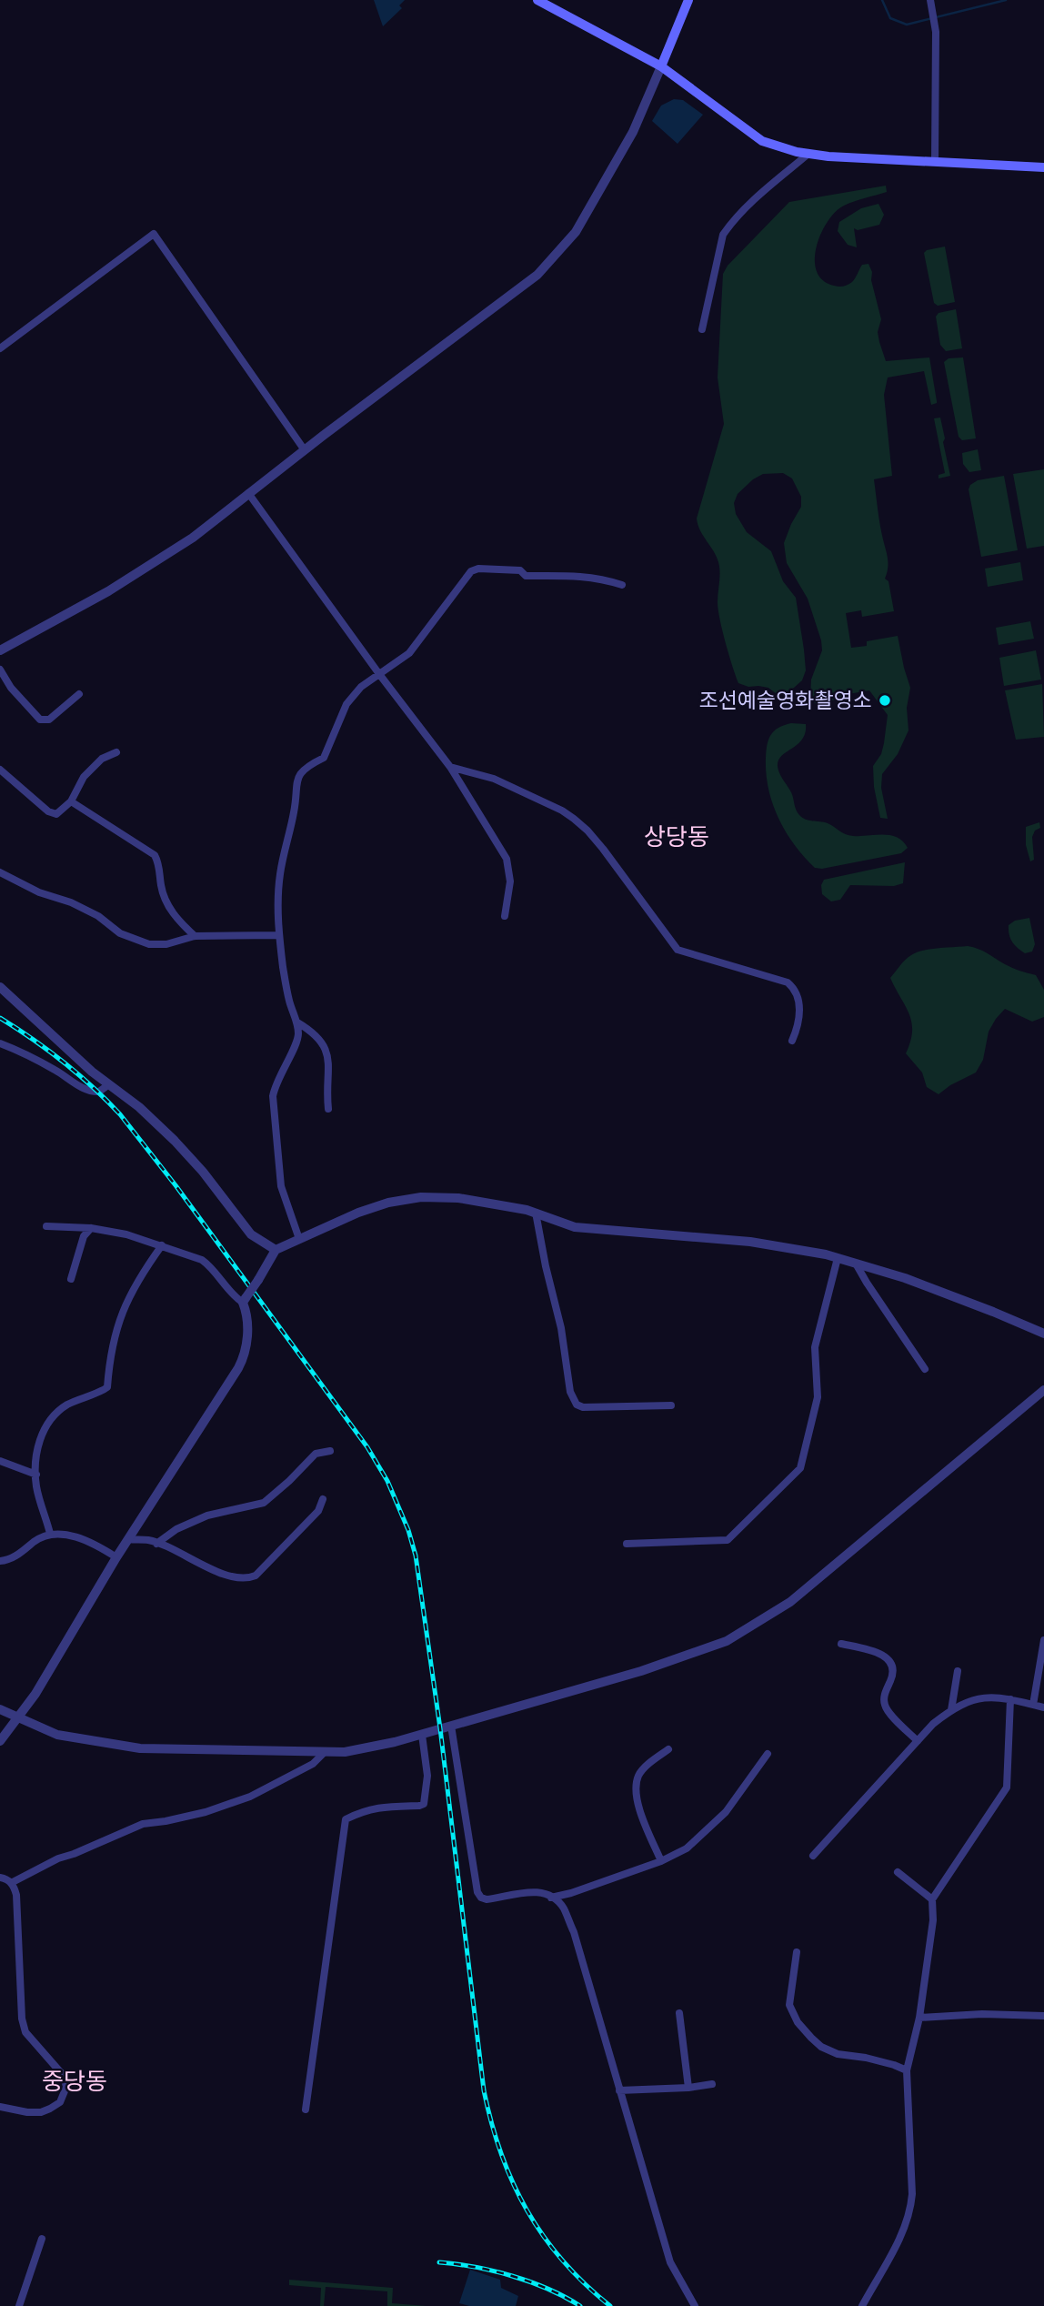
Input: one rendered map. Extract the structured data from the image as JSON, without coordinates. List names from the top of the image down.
{
  "districts": ["상당동", "중당동"],
  "places": ["조선예술영화촬영소"]
}
